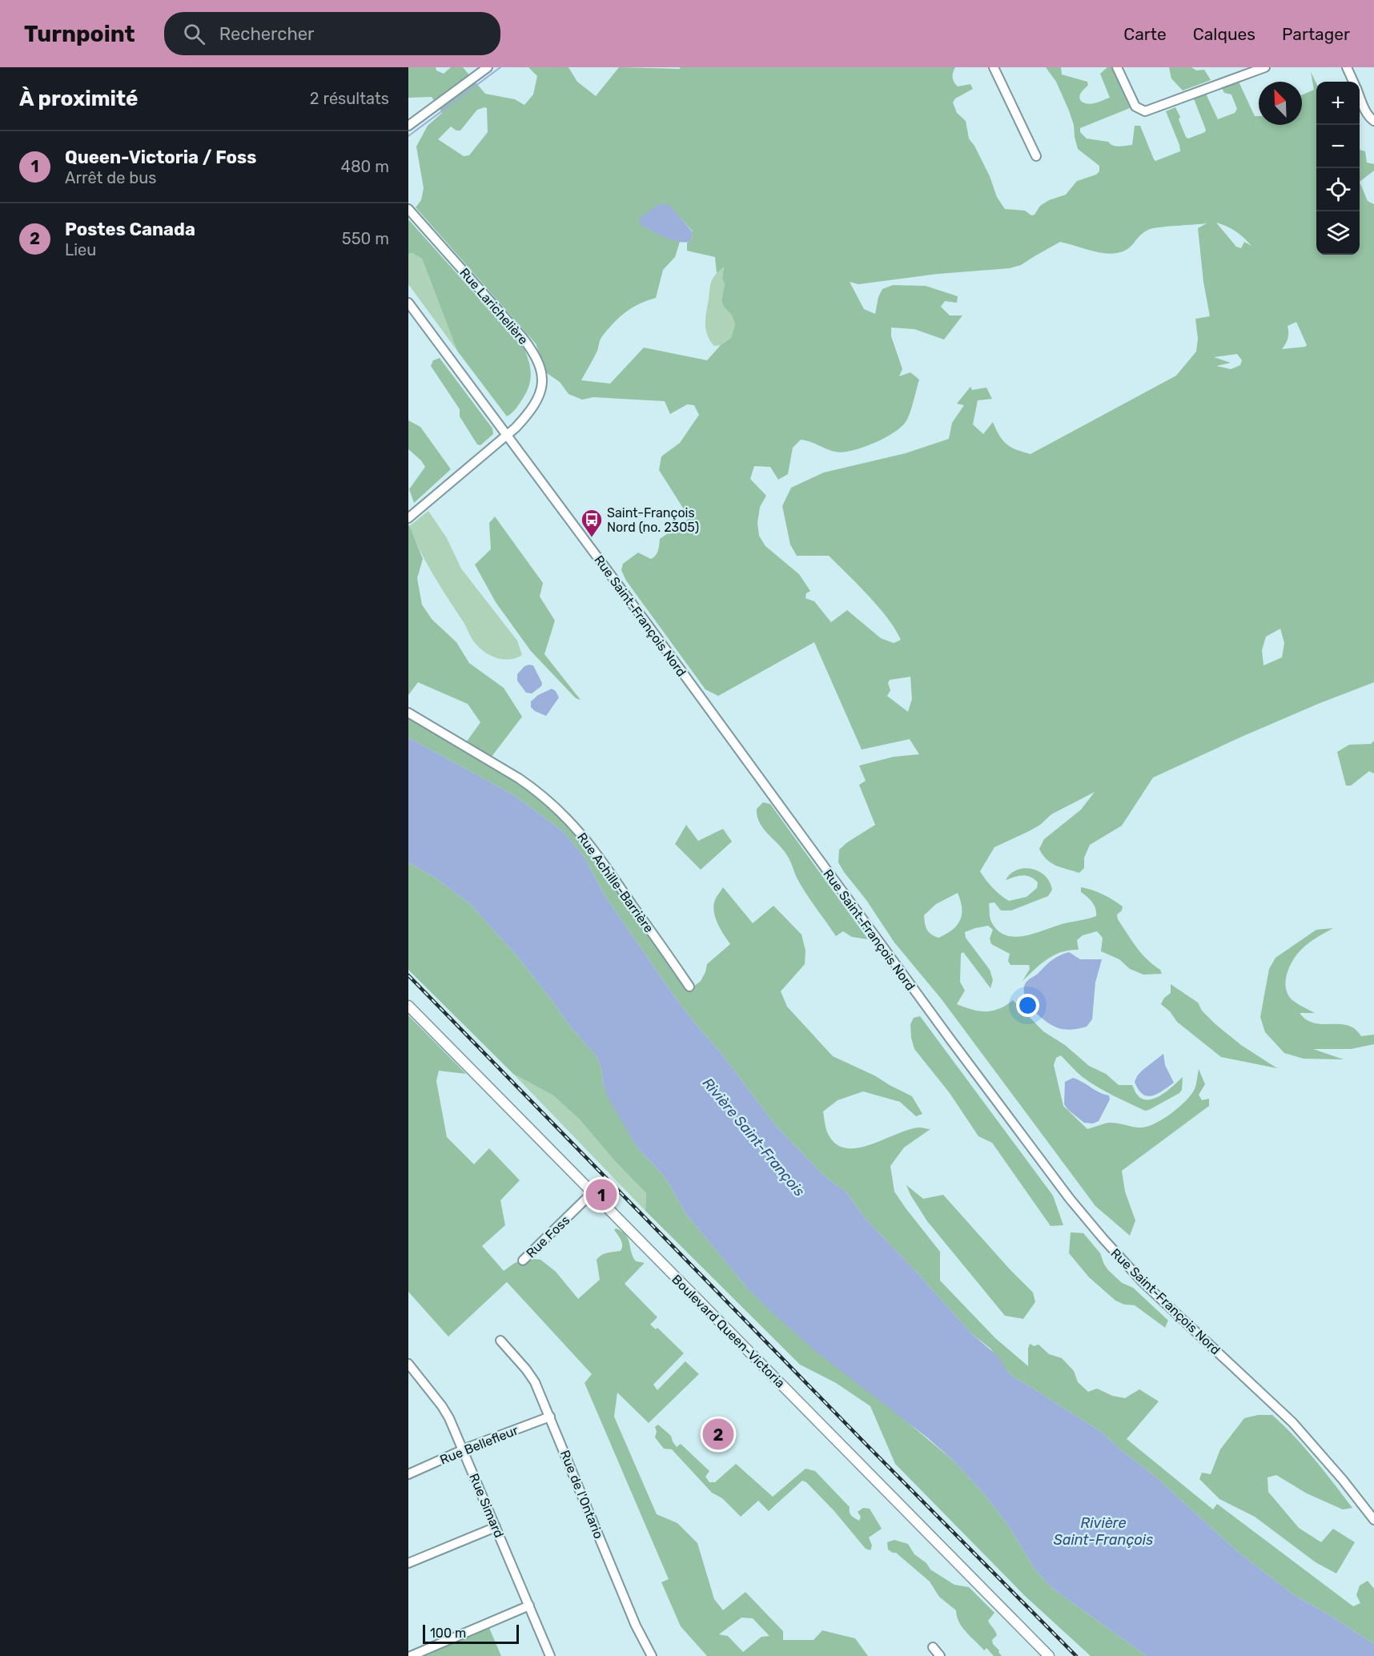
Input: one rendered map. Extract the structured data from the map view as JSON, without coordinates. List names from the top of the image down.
{
  "streets": {
    "main road": ["Boulevard Queen-Victoria"],
    "street": [
      "Rue Larichelière",
      "Rue Saint-François Nord",
      "Rue Achille-Barrière",
      "Rue Foss",
      "Rue Bellefleur",
      "Rue de l'Ontario",
      "Rue Simard"
    ]
  },
  "crossings": [
    ["Rue Larichelière", "Rue Saint-François Nord"],
    ["Rue Foss", "Boulevard Queen-Victoria"],
    ["Rue Bellefleur", "Rue de l'Ontario"],
    ["Rue Bellefleur", "Rue Simard"]
  ],
  "water": ["Rivière Saint-François"],
  "places": {
    "bus stop": ["Saint-François Nord (no. 2305)"]
  },
  "scale_bar": "100 m",
  "north": "top left",
  "page": {
    "header": "Turnpoint",
    "search": "Rechercher",
    "nav": ["Carte", "Calques", "Partager"],
    "heading": ["À proximité", "2 résultats"],
    "map_buttons": ["+", "−"],
    "list": [
      {
        "mark": "1",
        "name": "Queen-Victoria / Foss",
        "note": "Arrêt de bus",
        "value": "480 m"
      },
      {
        "mark": "2",
        "name": "Postes Canada",
        "note": "Lieu",
        "value": "550 m"
      }
    ],
    "pins": ["1", "2"],
    "scale": "100 m"
  }
}
